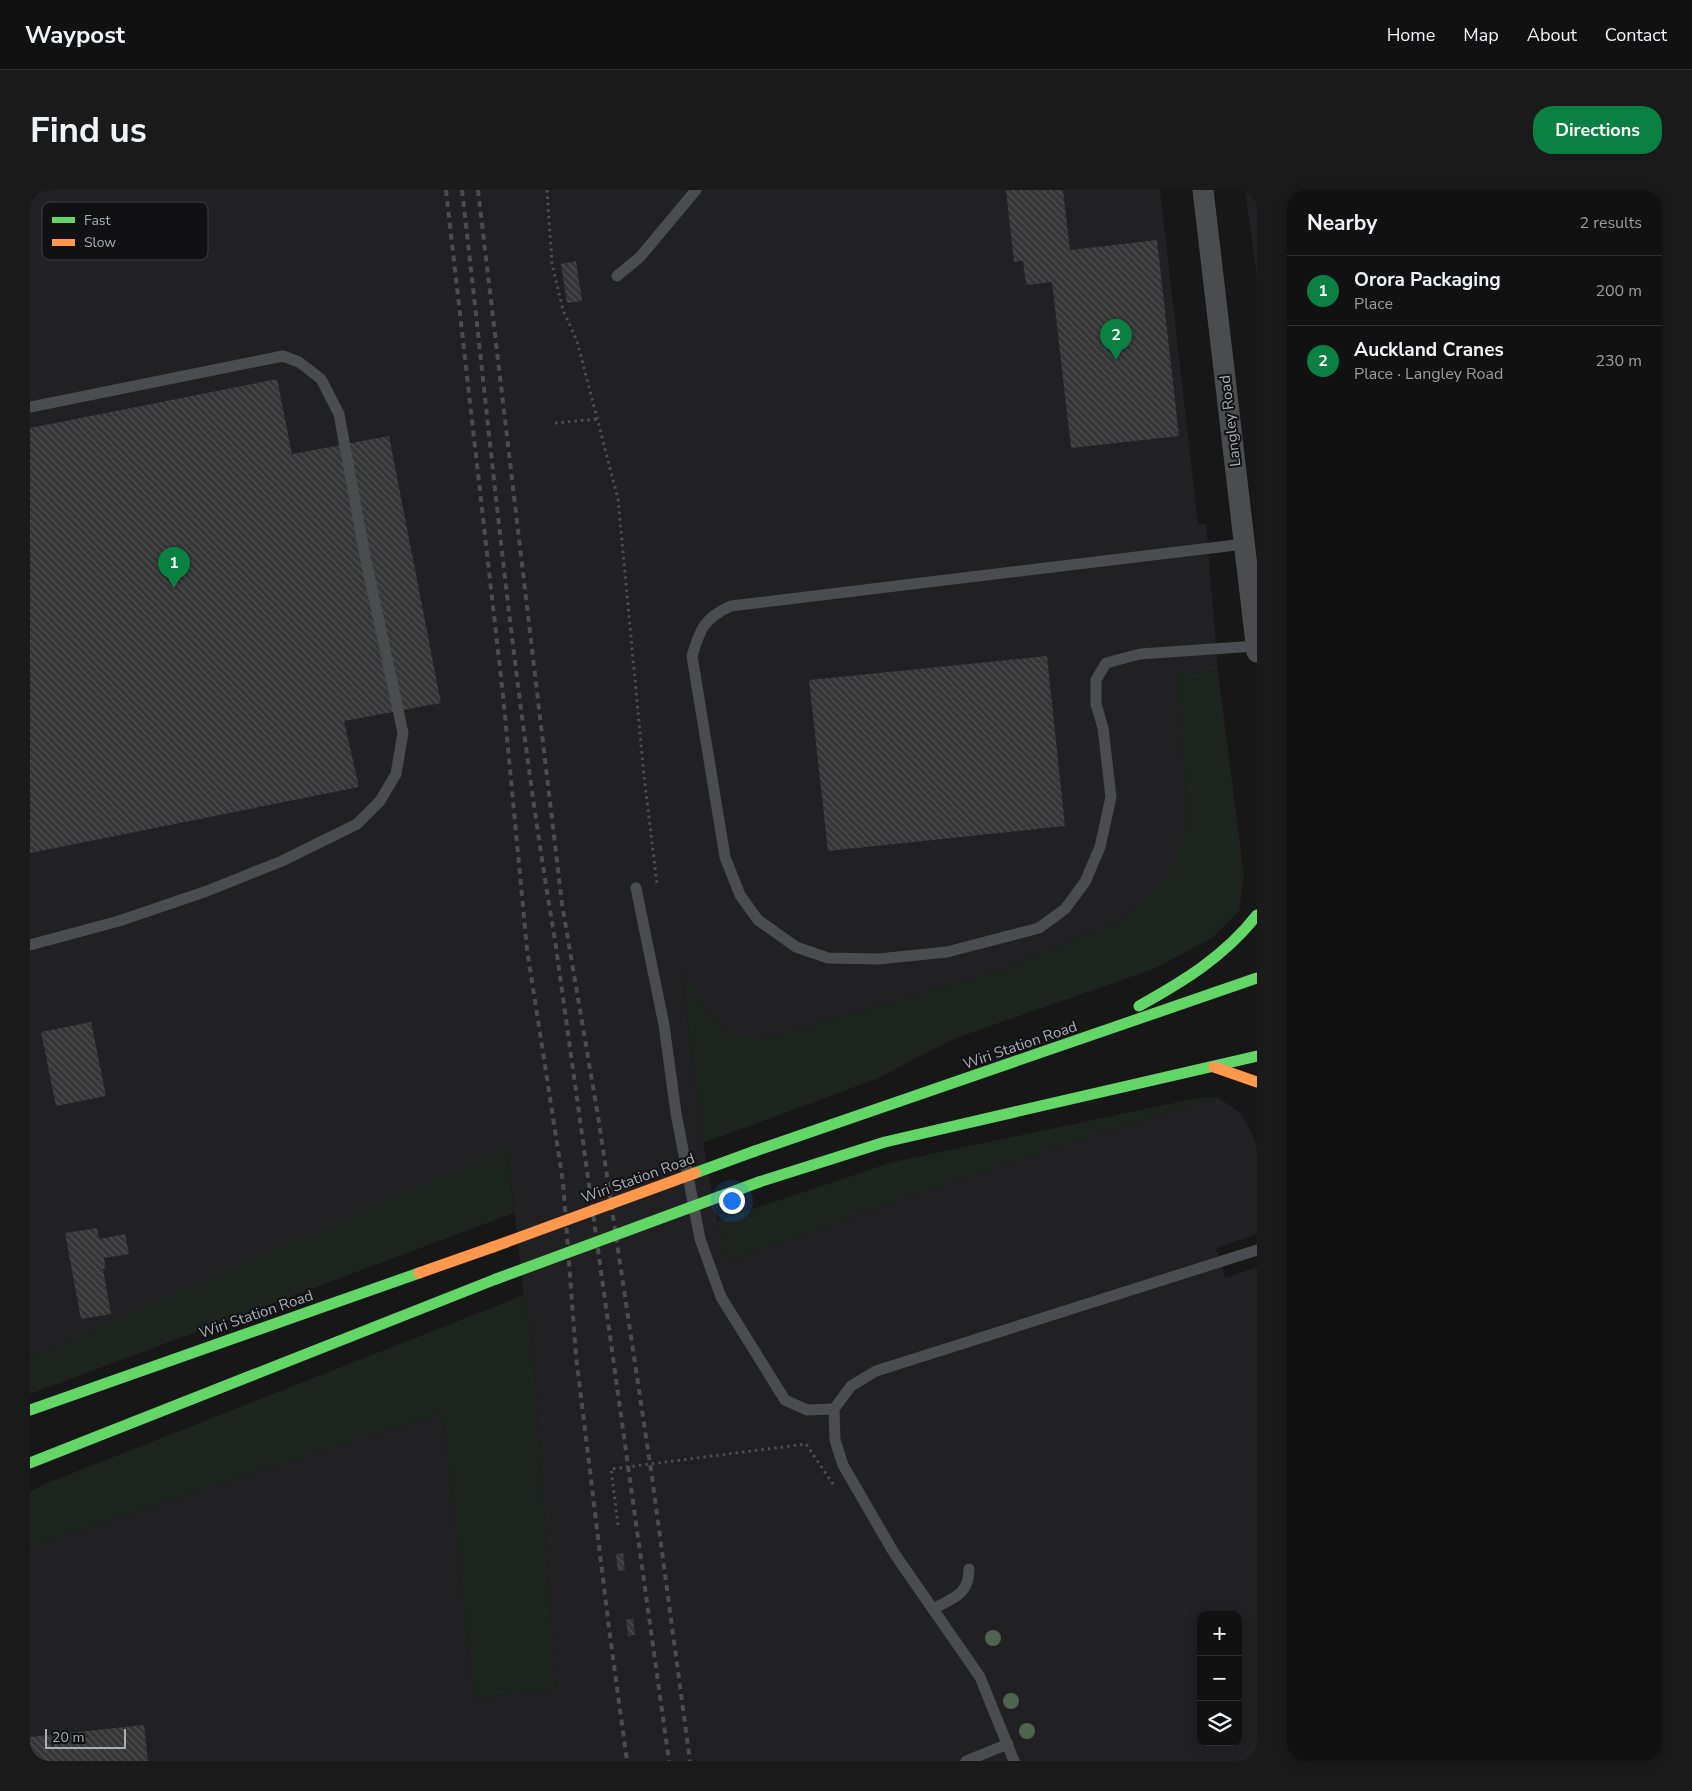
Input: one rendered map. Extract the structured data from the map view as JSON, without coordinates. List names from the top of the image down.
{
  "streets": {
    "main road": ["Wiri Station Road"],
    "street": ["Langley Road"]
  },
  "legend": ["Fast", "Slow"],
  "scale_bar": "20 m",
  "page": {
    "header": "Waypost",
    "nav": [
      "Home",
      "Map",
      "About",
      "Contact"
    ],
    "buttons": "Directions",
    "title": "Find us",
    "heading": ["Nearby", "2 results"],
    "list": [
      {
        "mark": "1",
        "name": "Orora Packaging",
        "note": "Place",
        "value": "200 m"
      },
      {
        "mark": "2",
        "name": "Auckland Cranes",
        "note": "Place · Langley Road",
        "value": "230 m"
      }
    ],
    "pins": ["2", "1"],
    "map_buttons": ["+", "−"],
    "scale": "20 m"
  }
}
